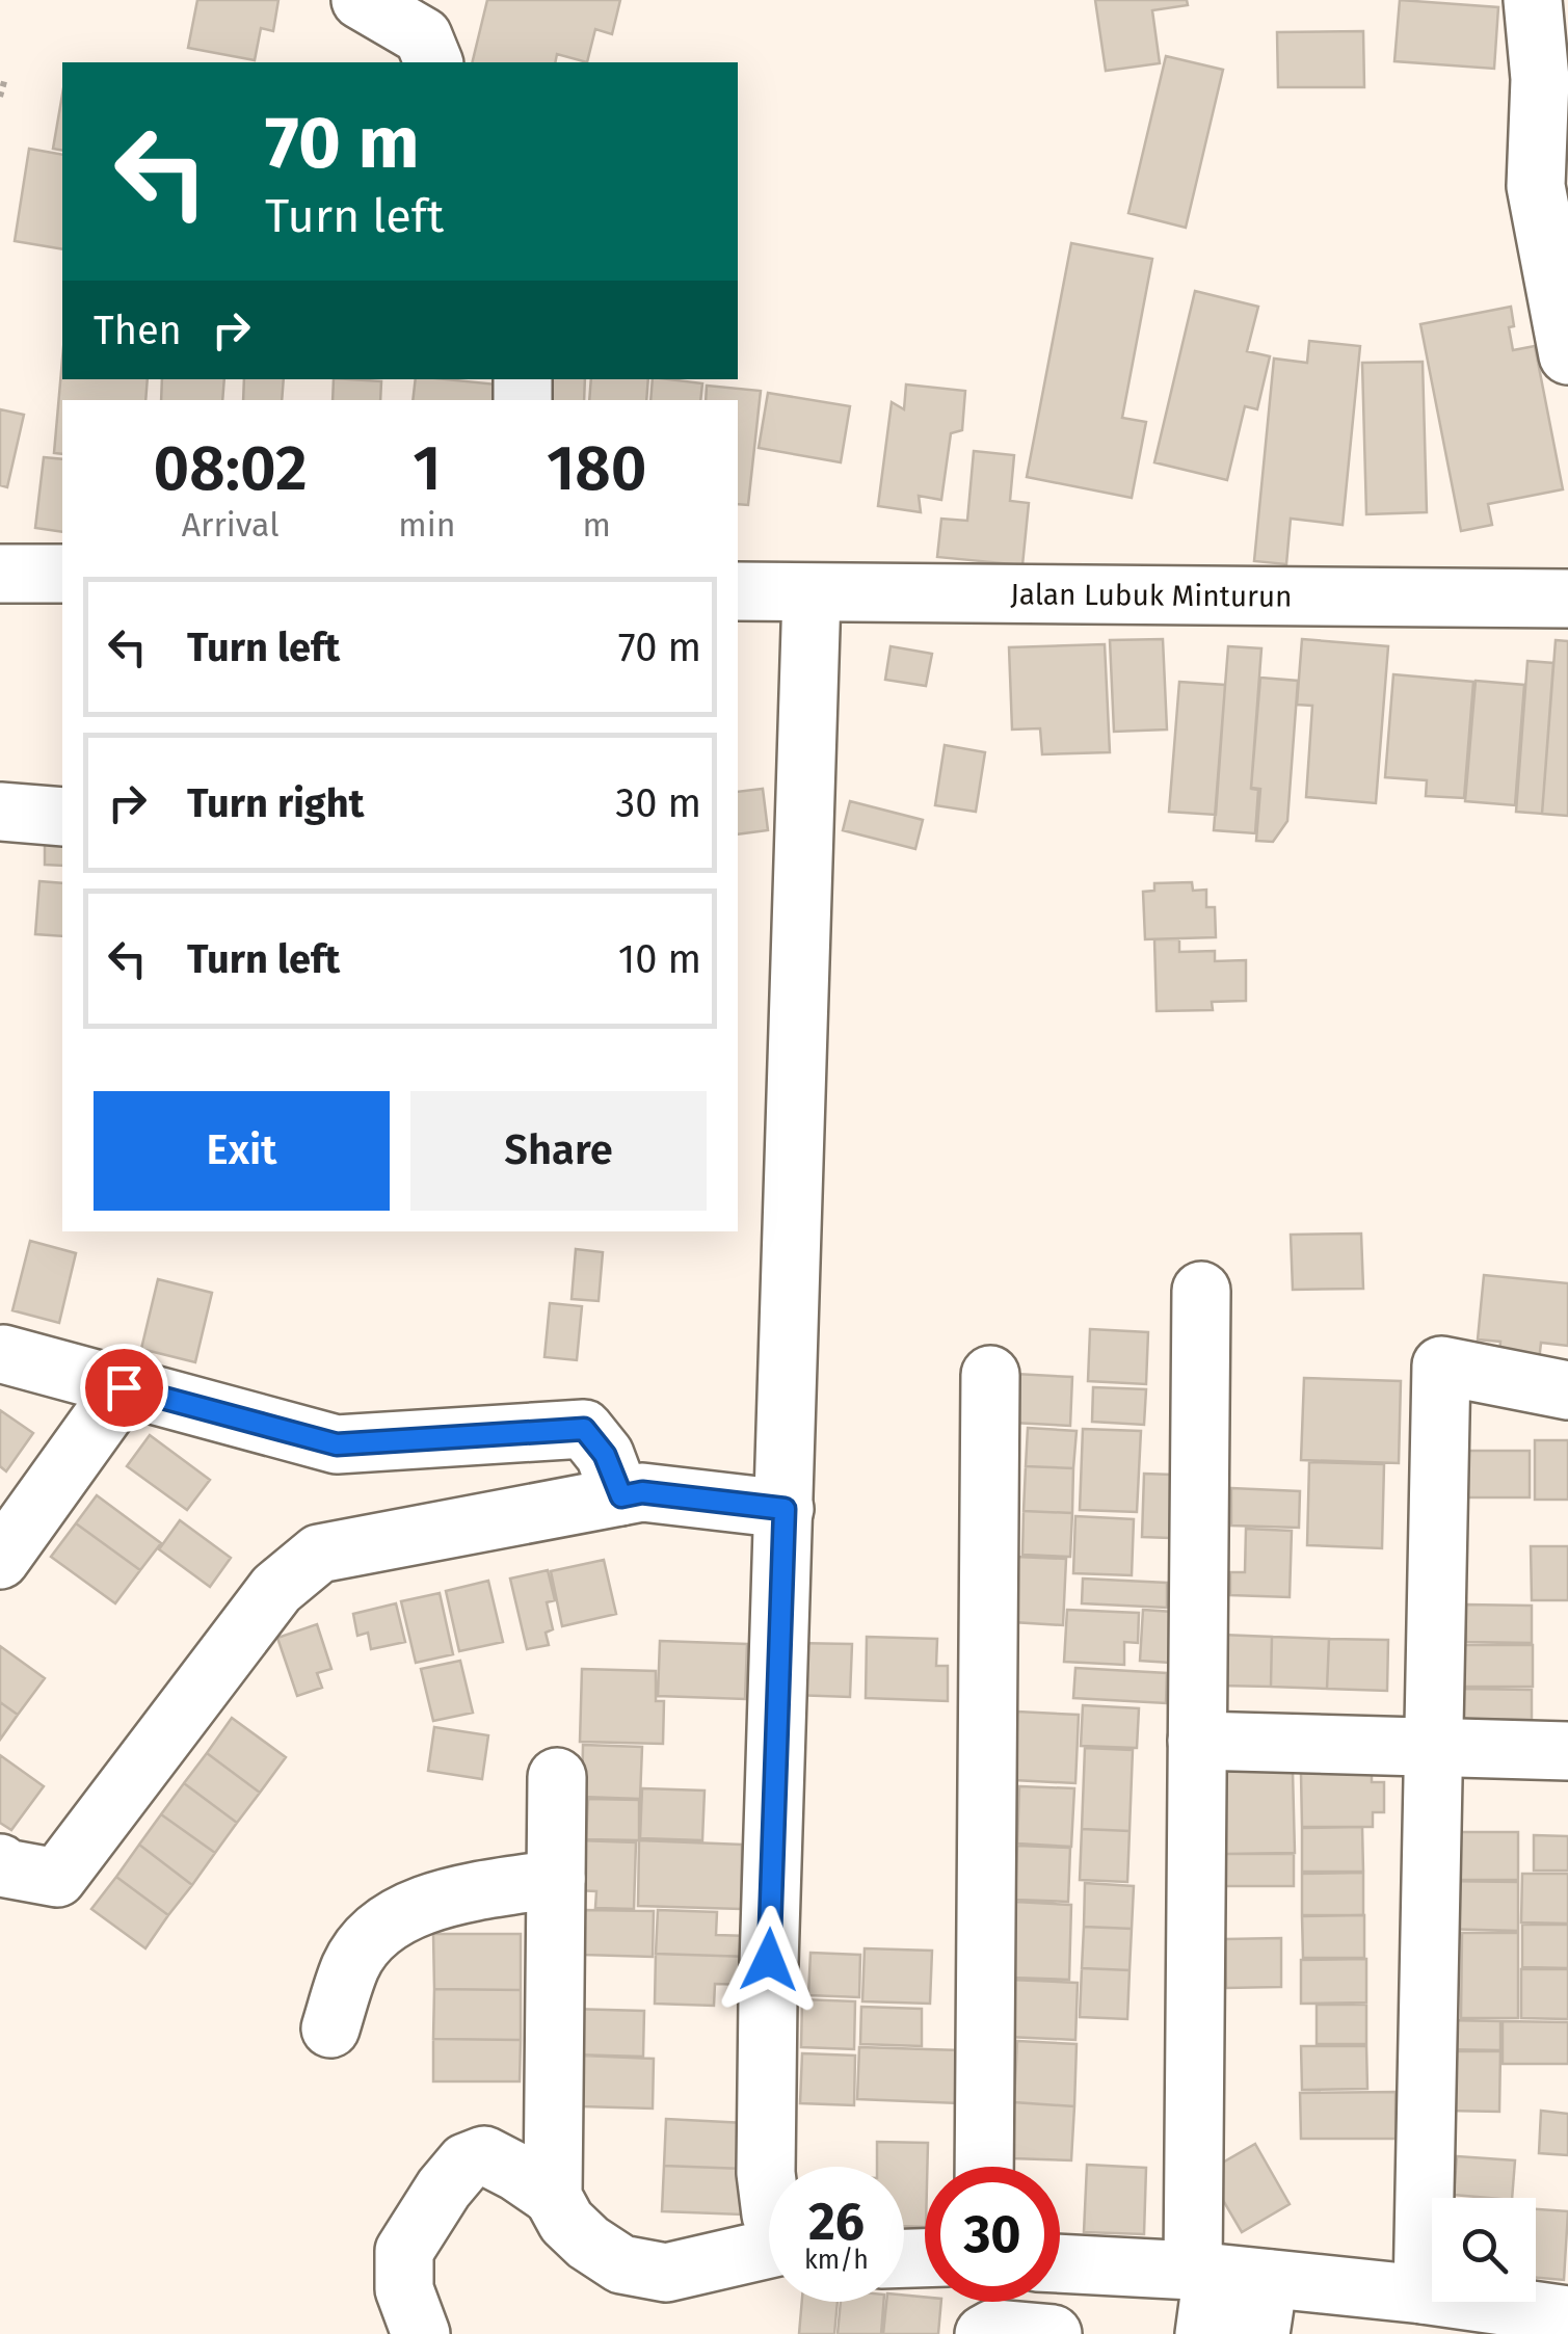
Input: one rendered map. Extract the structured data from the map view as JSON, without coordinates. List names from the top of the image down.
{
  "streets": {
    "street": ["Jalan Lubuk Minturun"]
  },
  "page": {
    "turn": ["70 m", "Turn left"],
    "then": "Then",
    "eta": [
      "08:02",
      "Arrival",
      "1",
      "min",
      "180",
      "m"
    ],
    "list": [
      {
        "name": "Turn left",
        "value": "70 m"
      },
      {
        "name": "Turn right",
        "value": "30 m"
      },
      {
        "name": "Turn left",
        "value": "10 m"
      }
    ],
    "buttons": ["Exit", "Share"],
    "speed": "26 km/h",
    "limit": "30"
  }
}
